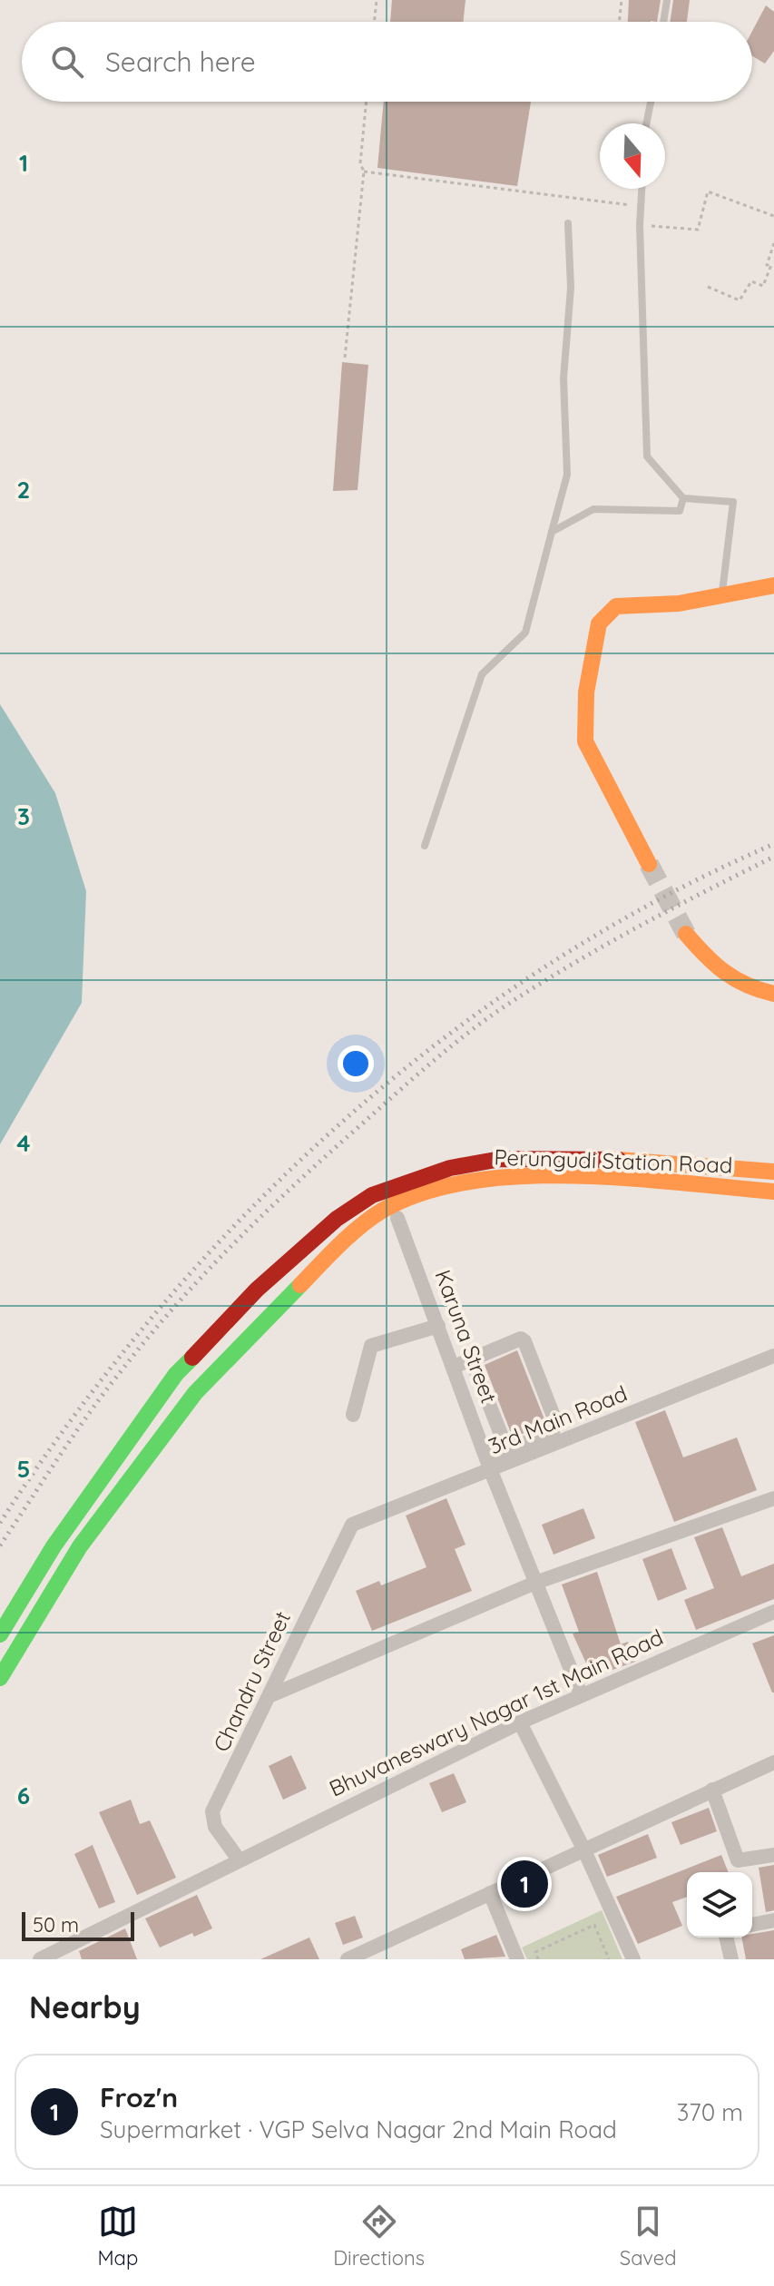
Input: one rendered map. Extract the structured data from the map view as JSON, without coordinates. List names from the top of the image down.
{
  "streets": {
    "street": [
      "Perungudi Station Road",
      "Karuna Street",
      "3rd Main Road",
      "Chandru Street",
      "Bhuvaneswary Nagar 1st Main Road"
    ]
  },
  "crossings": [
    ["Karuna Street", "3rd Main Road"],
    ["Karuna Street", "Bhuvaneswary Nagar 1st Main Road"],
    ["3rd Main Road", "Chandru Street"],
    ["Chandru Street", "Bhuvaneswary Nagar 1st Main Road"]
  ],
  "scale_bar": "50 m",
  "north": "bottom",
  "page": {
    "search": "Search here",
    "pins": "1",
    "scale": "50 m",
    "heading": "Nearby",
    "list": [
      {
        "mark": "1",
        "name": "Froz'n",
        "note": "Supermarket · VGP Selva Nagar 2nd Main Road",
        "value": "370 m"
      }
    ],
    "nav": ["Map", "Directions", "Saved"]
  },
  "grid": {
    "rows": [
      "1",
      "2",
      "3",
      "4",
      "5",
      "6"
    ]
  }
}
